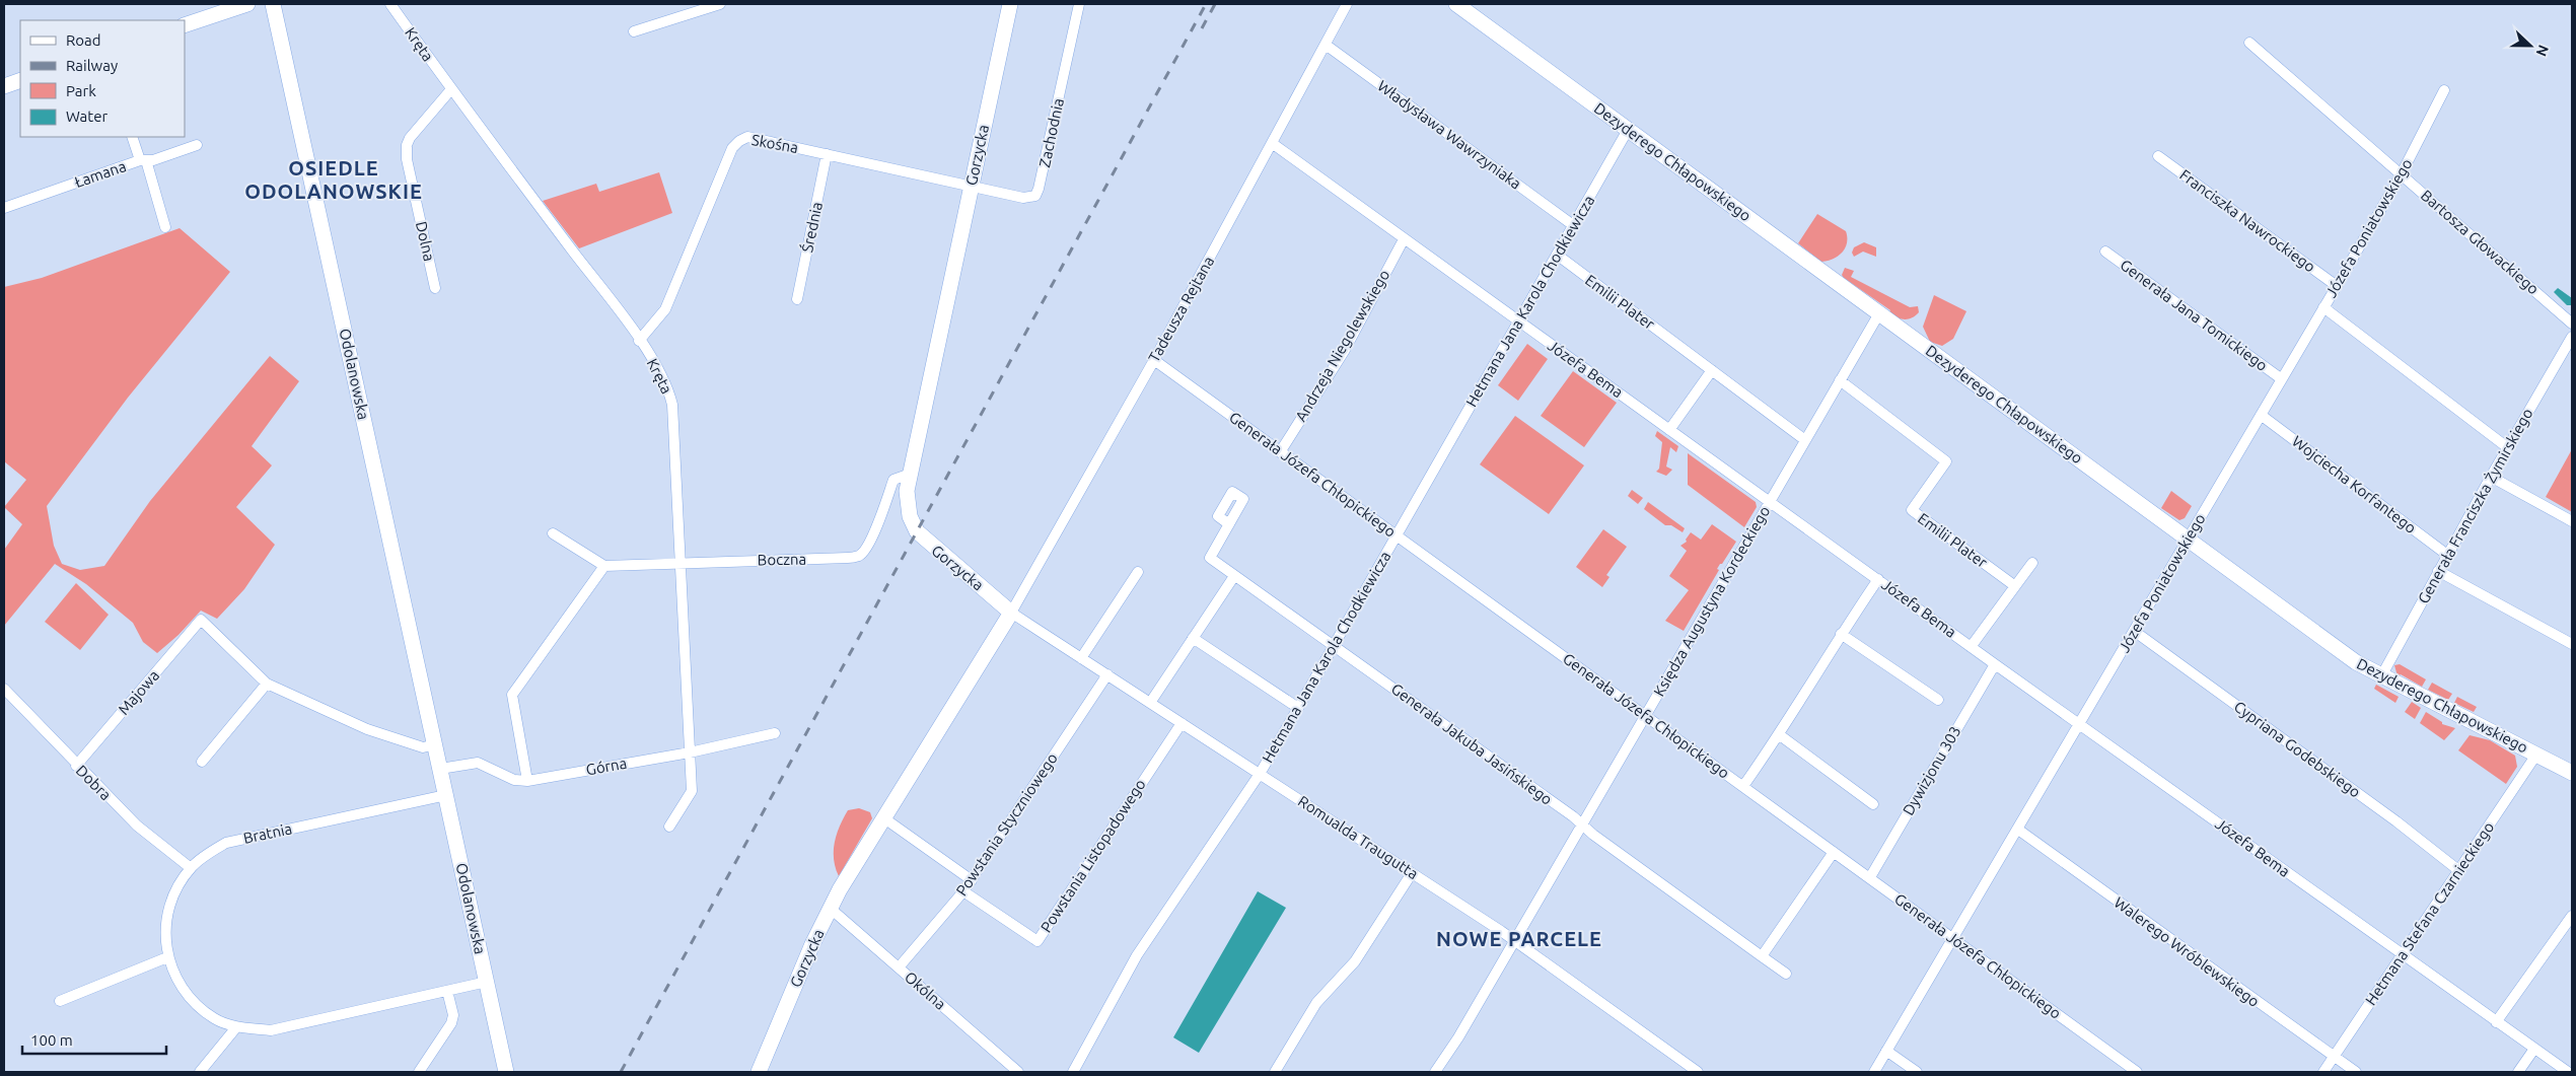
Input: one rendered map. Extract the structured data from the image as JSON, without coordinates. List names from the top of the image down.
{
  "streets": {
    "street": [
      "Kręta",
      "Zachodnia",
      "Władysława Wawrzyniaka",
      "Skośna",
      "Gorzycka",
      "Dezyderego Chłapowskiego",
      "Łamana",
      "Franciszka Nawrockiego",
      "Średnia",
      "Józefa Poniatowskiego",
      "Dolna",
      "Bartosza Głowackiego",
      "Hetmana Jana Karola Chodkiewicza",
      "Emilii Plater",
      "Tadeusza Rejtana",
      "Generała Jana Tomickiego",
      "Andrzeja Niegolewskiego",
      "Józefa Bema",
      "Odolanowska",
      "Generała Józefa Chłopickiego",
      "Wojciecha Korfantego",
      "Generała Franciszka Żymirskiego",
      "Boczna",
      "Księdza Augustyna Kordeckiego",
      "Majowa",
      "Generała Jakuba Jasińskiego",
      "Cypriana Godebskiego",
      "Górna",
      "Dywizjonu 303",
      "Dobra",
      "Powstania Styczniowego",
      "Bratnia",
      "Romualda Traugutta",
      "Powstania Listopadowego",
      "Hetmana Stefana Czarnieckiego",
      "Walerego Wróblewskiego",
      "Okólna"
    ]
  },
  "crossings": [
    ["Kręta", "Skośna"],
    ["Kręta", "Dolna"],
    ["Kręta", "Boczna"],
    ["Kręta", "Górna"],
    ["Zachodnia", "Skośna"],
    ["Zachodnia", "Gorzycka"],
    ["Władysława Wawrzyniaka", "Hetmana Jana Karola Chodkiewicza"],
    ["Władysława Wawrzyniaka", "Tadeusza Rejtana"],
    ["Skośna", "Gorzycka"],
    ["Skośna", "Średnia"],
    ["Gorzycka", "Tadeusza Rejtana"],
    ["Gorzycka", "Boczna"],
    ["Gorzycka", "Romualda Traugutta"],
    ["Gorzycka", "Okólna"],
    ["Dezyderego Chłapowskiego", "Józefa Poniatowskiego"],
    ["Dezyderego Chłapowskiego", "Hetmana Jana Karola Chodkiewicza"],
    ["Dezyderego Chłapowskiego", "Generała Franciszka Żymirskiego"],
    ["Dezyderego Chłapowskiego", "Księdza Augustyna Kordeckiego"],
    ["Dezyderego Chłapowskiego", "Hetmana Stefana Czarnieckiego"],
    ["Franciszka Nawrockiego", "Józefa Poniatowskiego"],
    ["Józefa Poniatowskiego", "Bartosza Głowackiego"],
    ["Józefa Poniatowskiego", "Generała Jana Tomickiego"],
    ["Józefa Poniatowskiego", "Józefa Bema"],
    ["Józefa Poniatowskiego", "Generała Józefa Chłopickiego"],
    ["Józefa Poniatowskiego", "Wojciecha Korfantego"],
    ["Józefa Poniatowskiego", "Cypriana Godebskiego"],
    ["Józefa Poniatowskiego", "Walerego Wróblewskiego"],
    ["Hetmana Jana Karola Chodkiewicza", "Emilii Plater"],
    ["Hetmana Jana Karola Chodkiewicza", "Józefa Bema"],
    ["Hetmana Jana Karola Chodkiewicza", "Generała Józefa Chłopickiego"],
    ["Hetmana Jana Karola Chodkiewicza", "Generała Jakuba Jasińskiego"],
    ["Hetmana Jana Karola Chodkiewicza", "Romualda Traugutta"],
    ["Emilii Plater", "Księdza Augustyna Kordeckiego"],
    ["Tadeusza Rejtana", "Józefa Bema"],
    ["Tadeusza Rejtana", "Generała Józefa Chłopickiego"],
    ["Tadeusza Rejtana", "Romualda Traugutta"],
    ["Andrzeja Niegolewskiego", "Józefa Bema"],
    ["Andrzeja Niegolewskiego", "Generała Józefa Chłopickiego"],
    ["Józefa Bema", "Księdza Augustyna Kordeckiego"],
    ["Józefa Bema", "Dywizjonu 303"],
    ["Józefa Bema", "Hetmana Stefana Czarnieckiego"],
    ["Odolanowska", "Górna"],
    ["Odolanowska", "Bratnia"],
    ["Generała Józefa Chłopickiego", "Księdza Augustyna Kordeckiego"],
    ["Generała Józefa Chłopickiego", "Dywizjonu 303"],
    ["Wojciecha Korfantego", "Generała Franciszka Żymirskiego"],
    ["Księdza Augustyna Kordeckiego", "Generała Jakuba Jasińskiego"],
    ["Księdza Augustyna Kordeckiego", "Romualda Traugutta"],
    ["Majowa", "Dobra"],
    ["Cypriana Godebskiego", "Hetmana Stefana Czarnieckiego"],
    ["Dobra", "Bratnia"],
    ["Powstania Styczniowego", "Romualda Traugutta"],
    ["Powstania Styczniowego", "Powstania Listopadowego"],
    ["Powstania Styczniowego", "Okólna"],
    ["Romualda Traugutta", "Powstania Listopadowego"],
    ["Hetmana Stefana Czarnieckiego", "Walerego Wróblewskiego"]
  ],
  "districts": ["OSIEDLE ODOLANOWSKIE", "NOWE PARCELE"],
  "legend": [
    "Road",
    "Railway",
    "Park",
    "Water"
  ],
  "scale_bar": "100 m",
  "north": "right"
}
